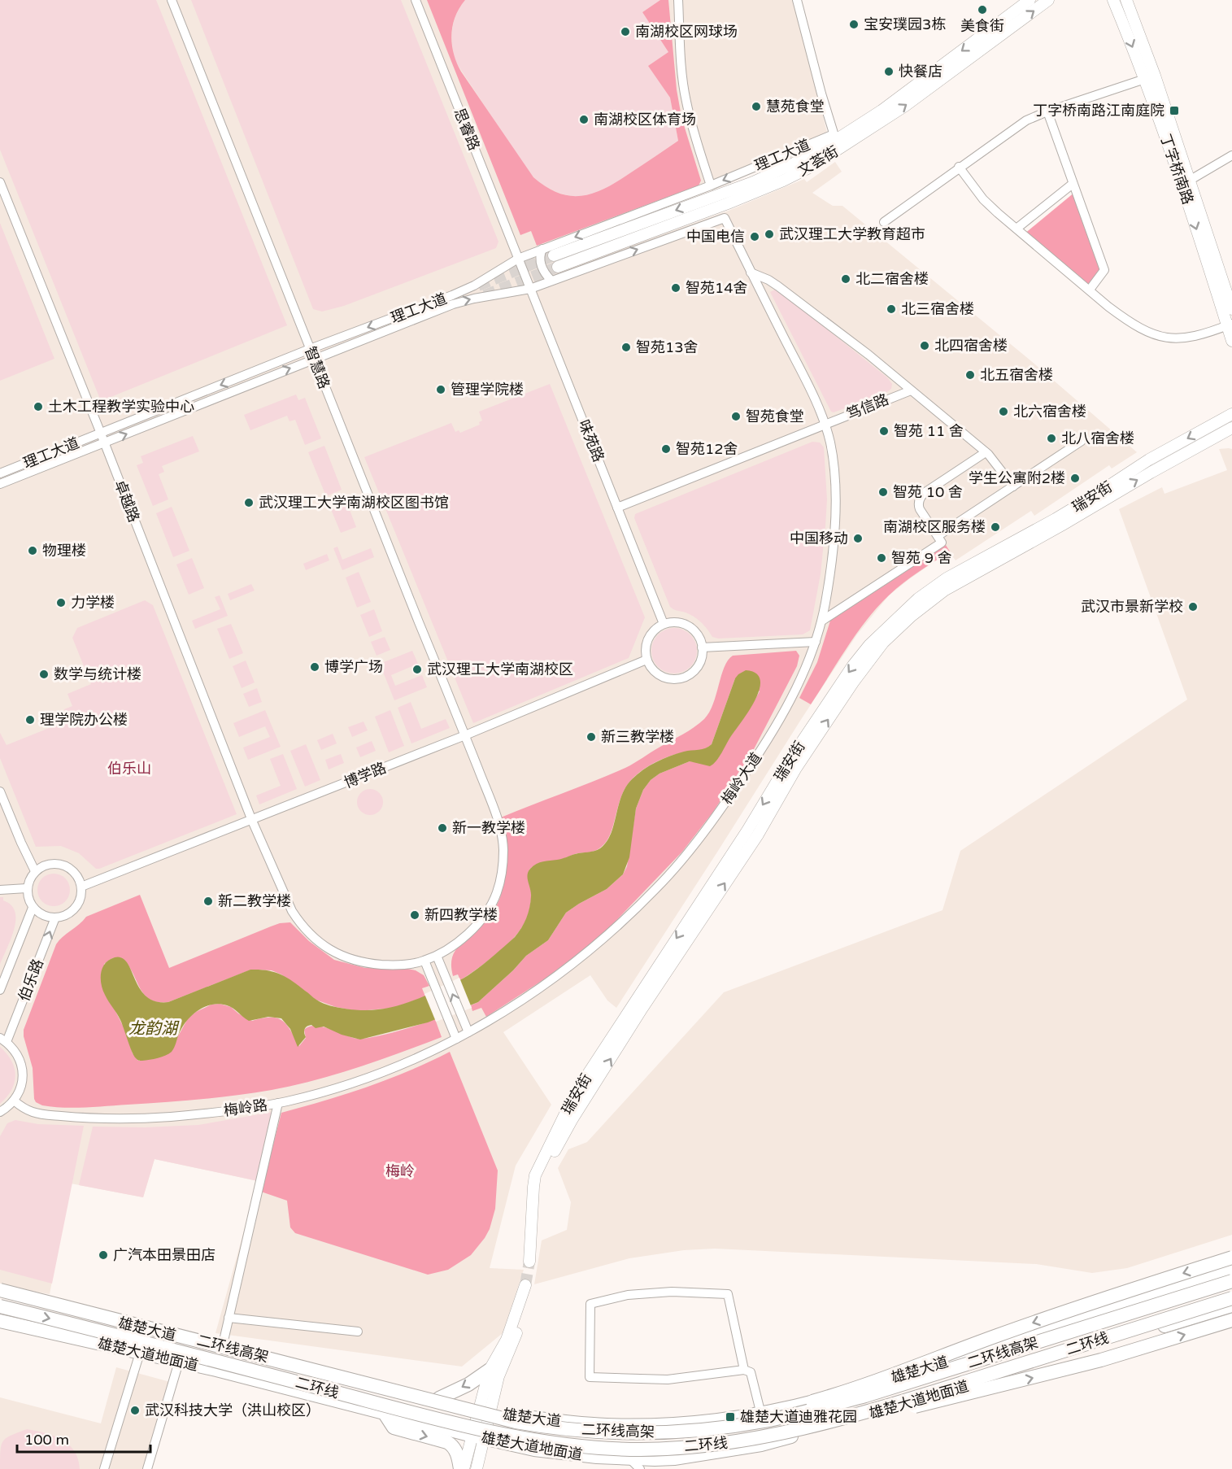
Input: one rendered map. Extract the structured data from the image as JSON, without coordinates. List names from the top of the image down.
{
  "streets": {
    "main road": [
      "文荟街",
      "丁字桥南路",
      "瑞安街",
      "雄楚大道",
      "二环线",
      "二环线高架",
      "雄楚大道地面道"
    ],
    "street": [
      "思睿路",
      "理工大道",
      "智慧路",
      "笃信路",
      "味苑路",
      "卓越路",
      "博学路",
      "梅岭大道",
      "伯乐路",
      "梅岭路"
    ]
  },
  "crossings": [
    ["思睿路", "理工大道"],
    ["思睿路", "味苑路"],
    ["理工大道", "文荟街"],
    ["理工大道", "智慧路"],
    ["理工大道", "味苑路"],
    ["理工大道", "卓越路"],
    ["理工大道", "梅岭大道"],
    ["智慧路", "卓越路"],
    ["智慧路", "博学路"],
    ["笃信路", "味苑路"],
    ["笃信路", "梅岭大道"],
    ["味苑路", "博学路"],
    ["卓越路", "博学路"],
    ["博学路", "伯乐路"],
    ["梅岭大道", "梅岭路"],
    ["雄楚大道", "二环线高架"]
  ],
  "water": ["龙韵湖"],
  "parks": ["伯乐山", "梅岭"],
  "places": {
    "other": [
      "美食街",
      "宝安璞园3栋",
      "南湖校区网球场",
      "快餐店",
      "慧苑食堂",
      "南湖校区体育场",
      "武汉理工大学教育超市",
      "中国电信",
      "北二宿舍楼",
      "智苑14舍",
      "北三宿舍楼",
      "北四宿舍楼",
      "智苑13舍",
      "北五宿舍楼",
      "管理学院楼",
      "土木工程教学实验中心",
      "北六宿舍楼",
      "智苑食堂",
      "智苑 11 舍",
      "北八宿舍楼",
      "智苑12舍",
      "学生公寓附2楼",
      "智苑 10 舍",
      "武汉理工大学南湖校区图书馆",
      "南湖校区服务楼",
      "中国移动",
      "物理楼",
      "智苑 9 舍",
      "力学楼",
      "武汉市景新学校",
      "博学广场",
      "武汉理工大学南湖校区",
      "数学与统计楼",
      "理学院办公楼",
      "新三教学楼",
      "新一教学楼",
      "新二教学楼",
      "新四教学楼",
      "广汽本田景田店",
      "武汉科技大学（洪山校区）"
    ],
    "transit": ["丁字桥南路江南庭院", "雄楚大道迪雅花园"]
  },
  "scale_bar": "100 m"
}
